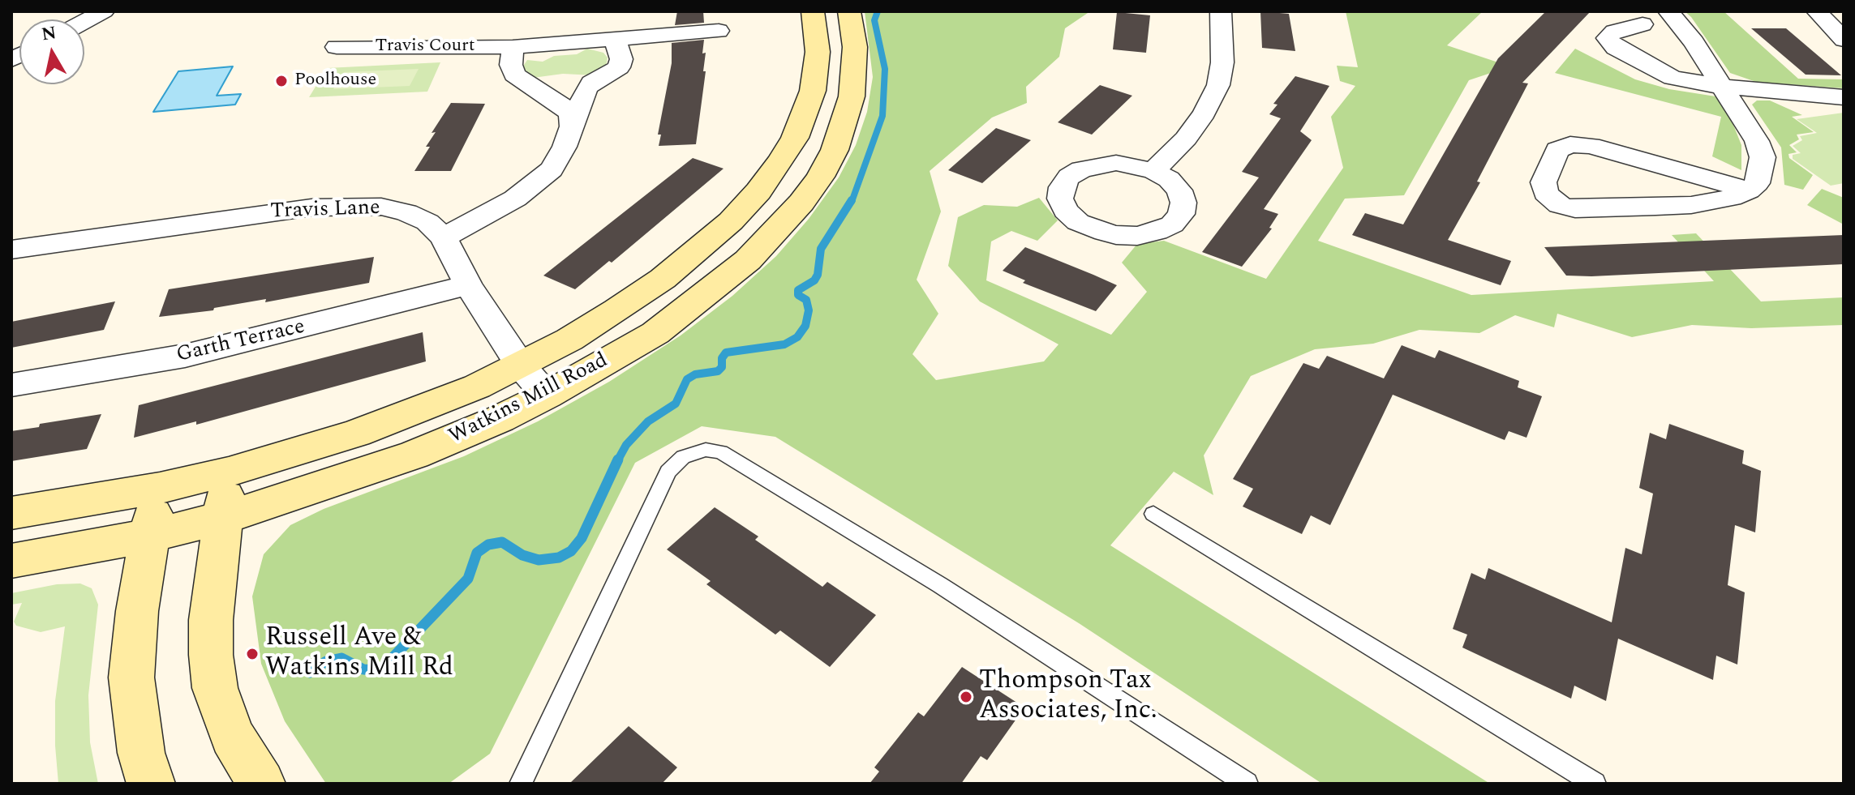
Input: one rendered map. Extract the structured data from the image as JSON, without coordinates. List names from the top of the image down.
{
  "streets": {
    "street": [
      "Travis Court",
      "Travis Lane",
      "Garth Terrace",
      "Watkins Mill Road"
    ]
  },
  "crossings": [
    ["Travis Lane", "Garth Terrace"],
    ["Travis Lane", "Watkins Mill Road"]
  ],
  "places": ["Poolhouse", "Russell Ave & Watkins Mill Rd", "Thompson Tax Associates, Inc."],
  "north": "top"
}
